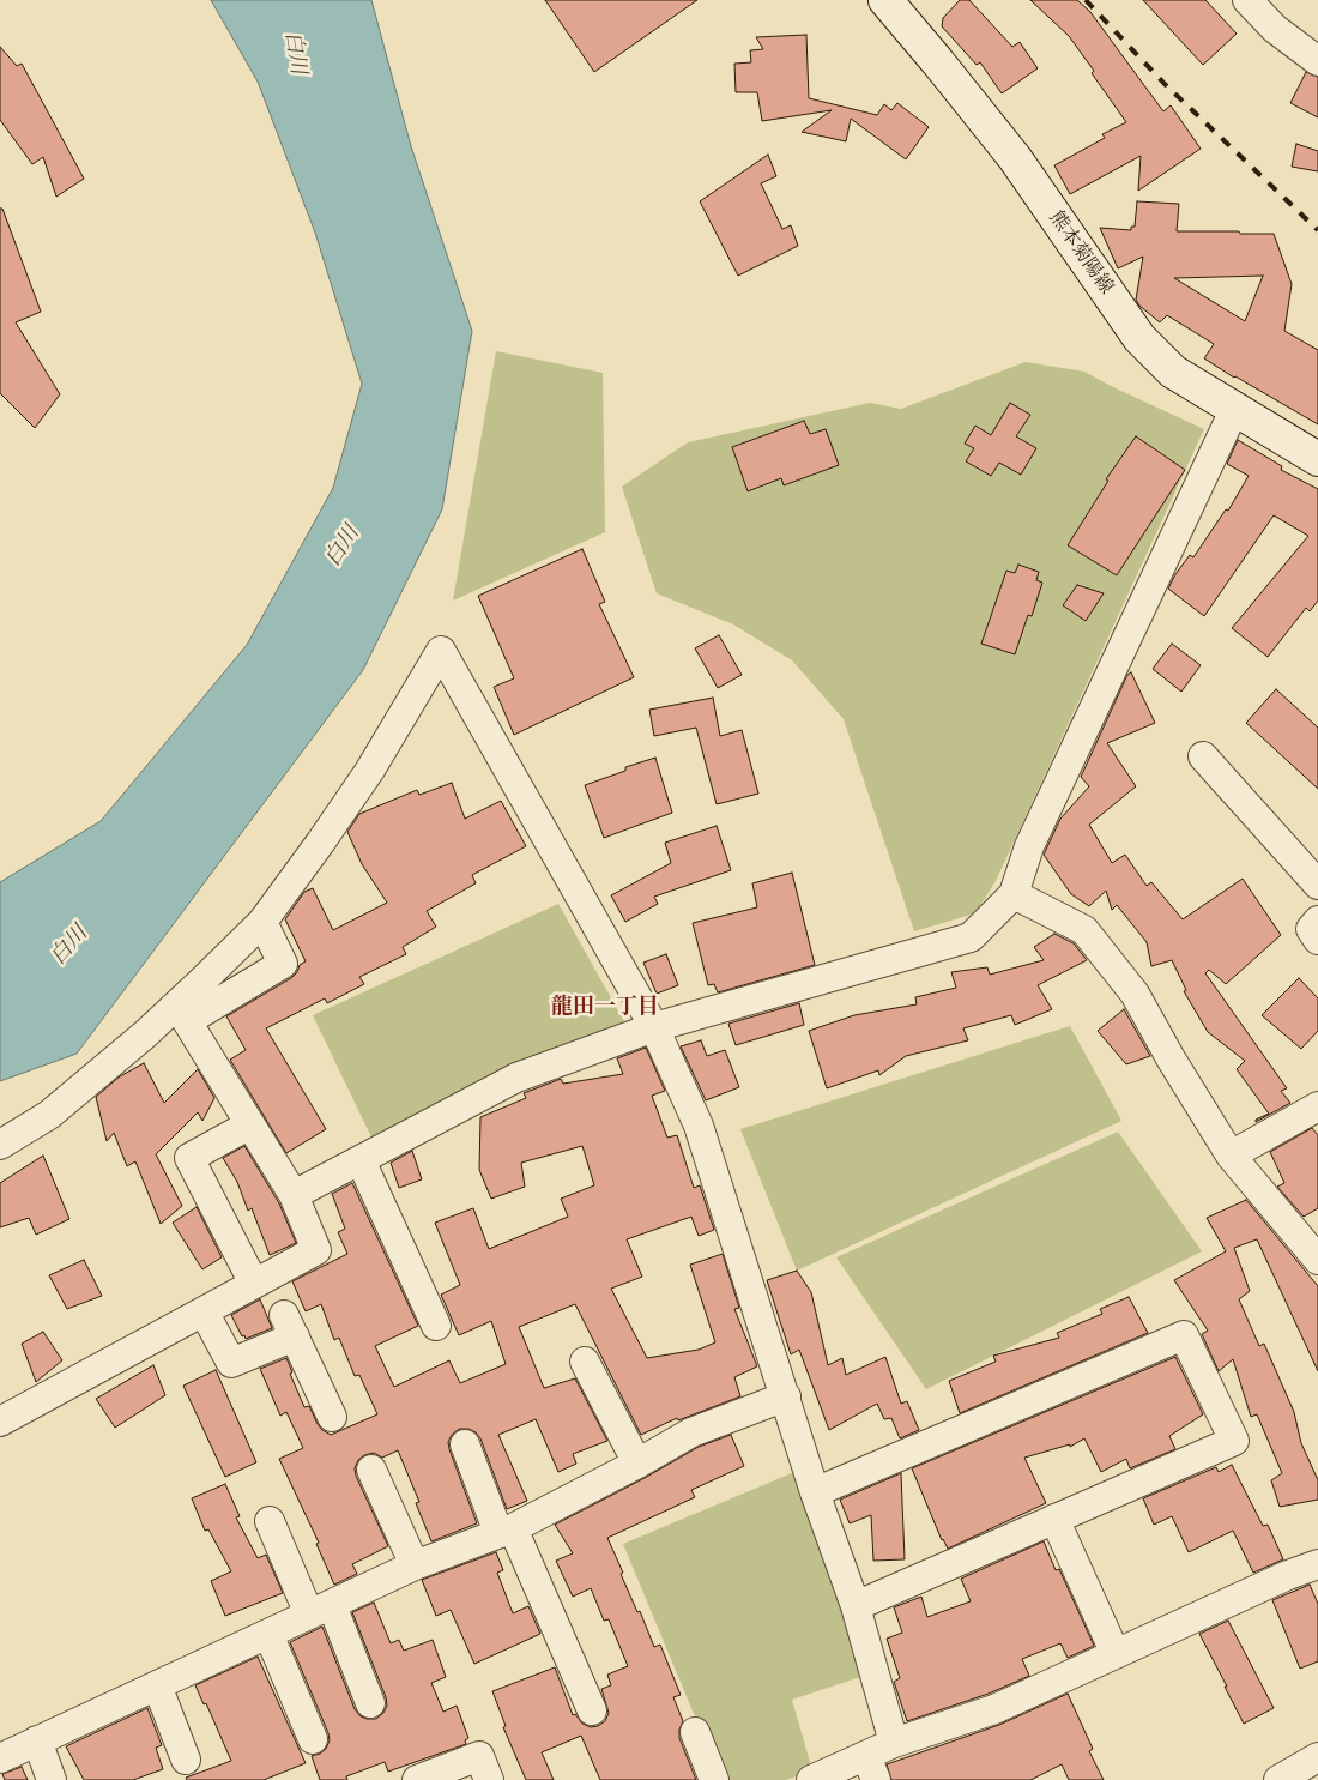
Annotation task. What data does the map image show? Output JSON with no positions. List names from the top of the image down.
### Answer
{
  "streets": {
    "main road": ["熊本菊陽線"]
  },
  "districts": ["龍田一丁目"],
  "water": ["白川"]
}
